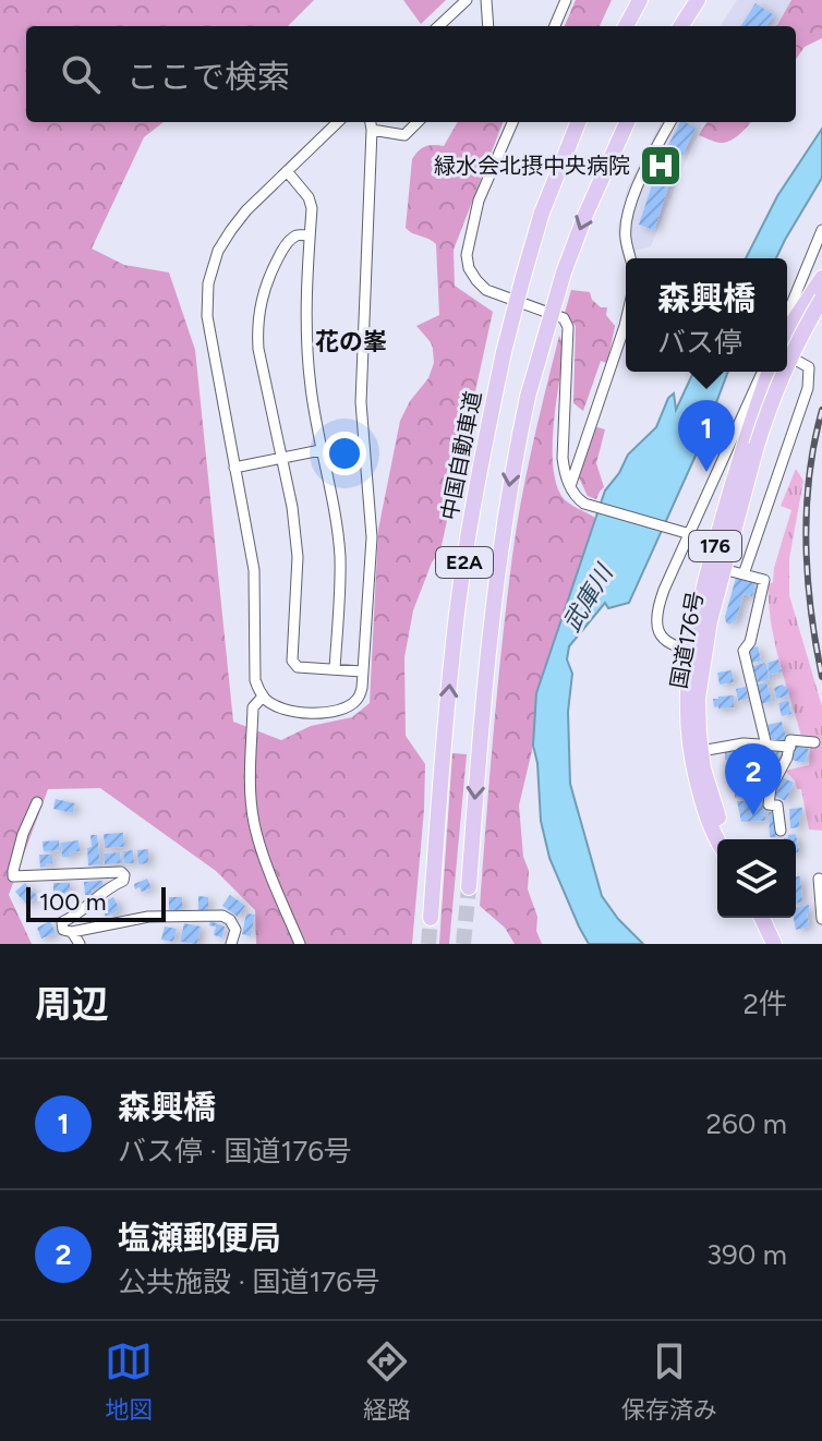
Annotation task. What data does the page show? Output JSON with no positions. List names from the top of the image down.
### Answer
{
  "streets": {
    "highway": [
      "中国自動車道",
      "176",
      "E2A",
      "国道176号"
    ]
  },
  "districts": ["花の峯"],
  "water": ["武庫川"],
  "places": {
    "hospital": ["緑水会北摂中央病院"]
  },
  "scale_bar": "100 m",
  "page": {
    "search": "ここで検索",
    "popup": ["森興橋", "バス停"],
    "pins": ["1", "2"],
    "scale": "100 m",
    "heading": ["周辺", "2件"],
    "list": [
      {
        "mark": "1",
        "name": "森興橋",
        "note": "バス停 · 国道176号",
        "value": "260 m"
      },
      {
        "mark": "2",
        "name": "塩瀬郵便局",
        "note": "公共施設 · 国道176号",
        "value": "390 m"
      }
    ],
    "nav": ["地図", "経路", "保存済み"]
  }
}
